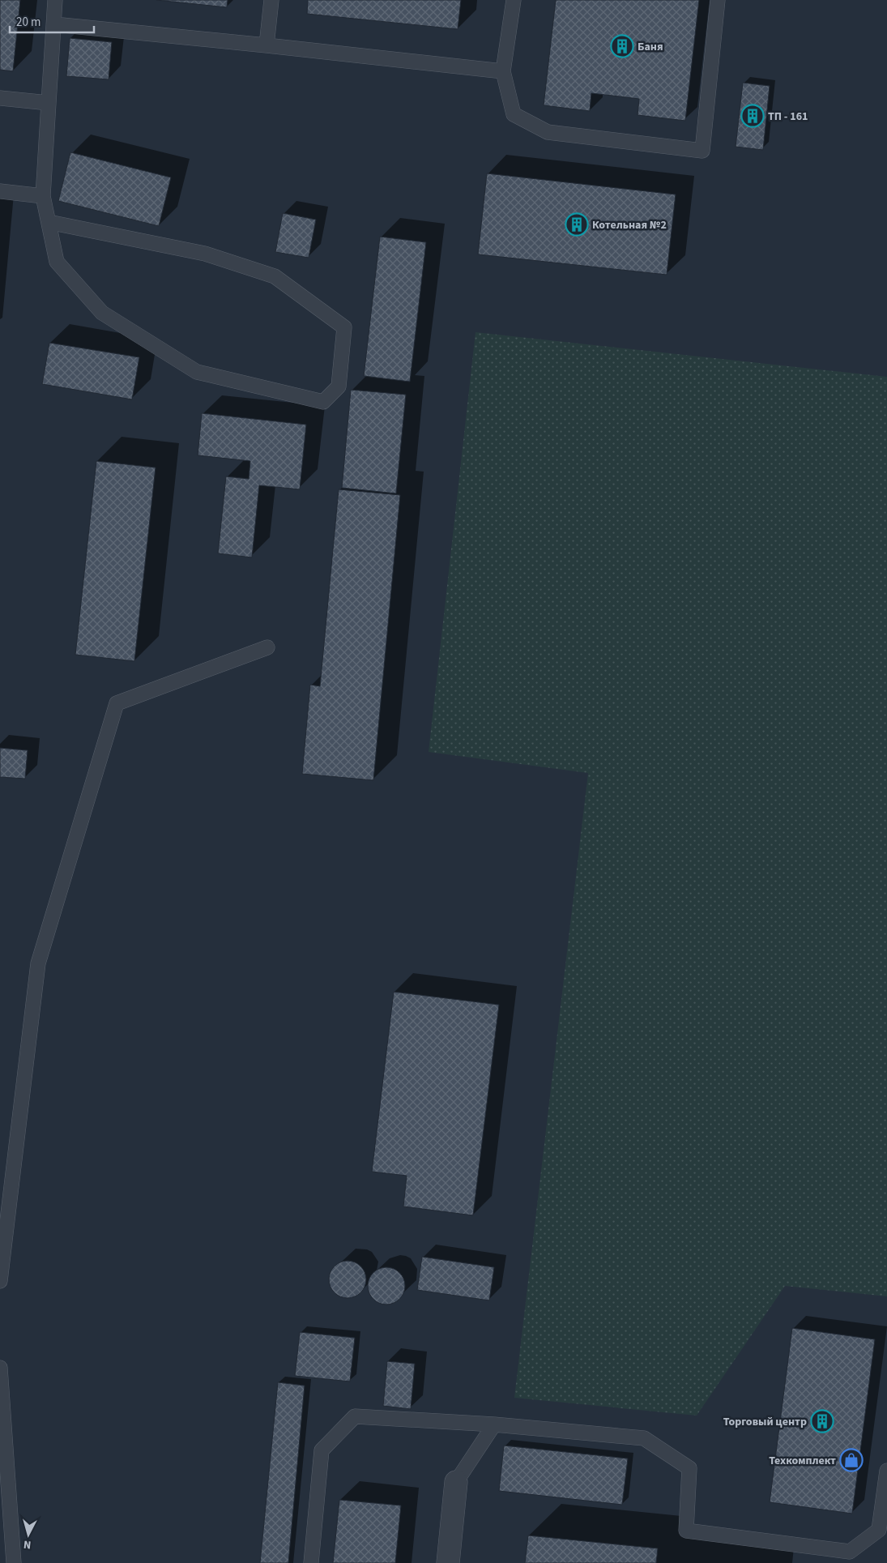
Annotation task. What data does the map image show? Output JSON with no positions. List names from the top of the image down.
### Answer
{
  "places": {
    "building": [
      "Баня",
      "ТП - 161",
      "Котельная №2",
      "Торговый центр"
    ],
    "shop": ["Техкомплект"]
  },
  "scale_bar": "20 m",
  "north": "bottom"
}
